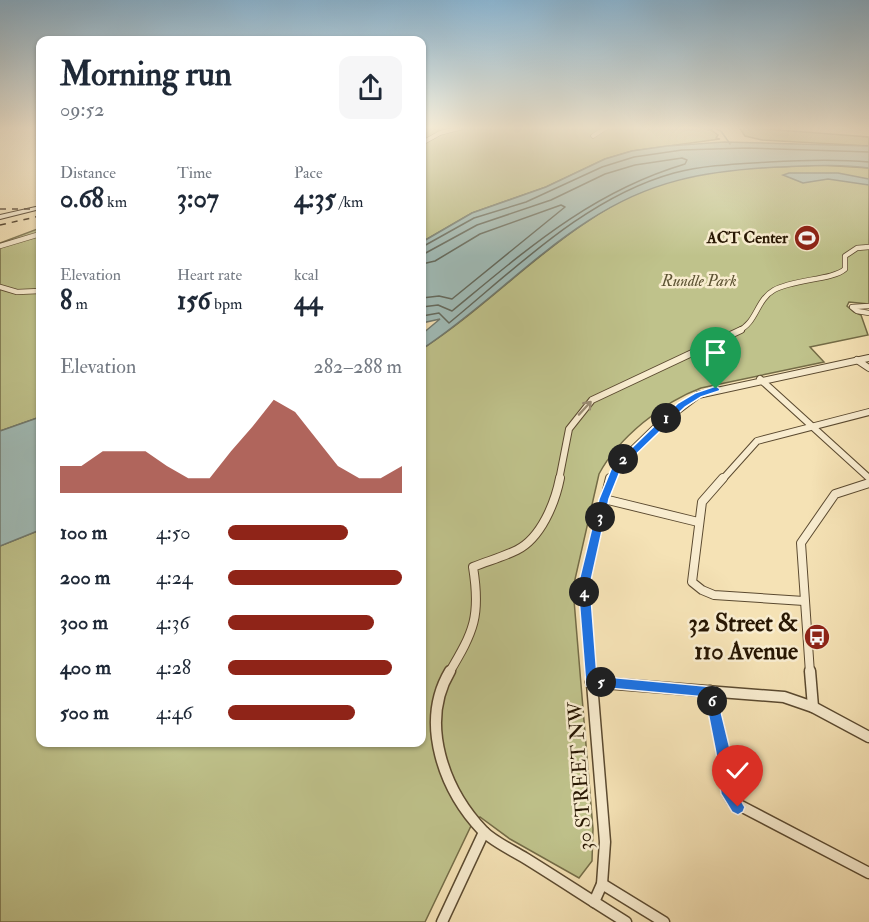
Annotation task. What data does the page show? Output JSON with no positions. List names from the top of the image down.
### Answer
{
  "streets": {
    "street": ["30 STREET NW"]
  },
  "parks": ["Rundle Park"],
  "places": {
    "sports": ["ACT Center"],
    "bus stop": ["32 Street & 110 Avenue"]
  },
  "page": {
    "heading": ["Morning run", "09:52"],
    "stats": [
      ["Distance", "0.68 km"],
      ["Time", "3:07"],
      ["Pace", "4:35 /km"],
      ["Elevation", "8 m"],
      ["Heart rate", "156 bpm"],
      ["kcal", "44"]
    ],
    "chart": ["Elevation", "282–288 m"],
    "pins": [
      "1",
      "2",
      "3",
      "4",
      "5",
      "6"
    ],
    "list": [
      {
        "name": "100 m",
        "note": "4:50"
      },
      {
        "name": "200 m",
        "note": "4:24"
      },
      {
        "name": "300 m",
        "note": "4:36"
      },
      {
        "name": "400 m",
        "note": "4:28"
      },
      {
        "name": "500 m",
        "note": "4:46"
      }
    ]
  }
}
